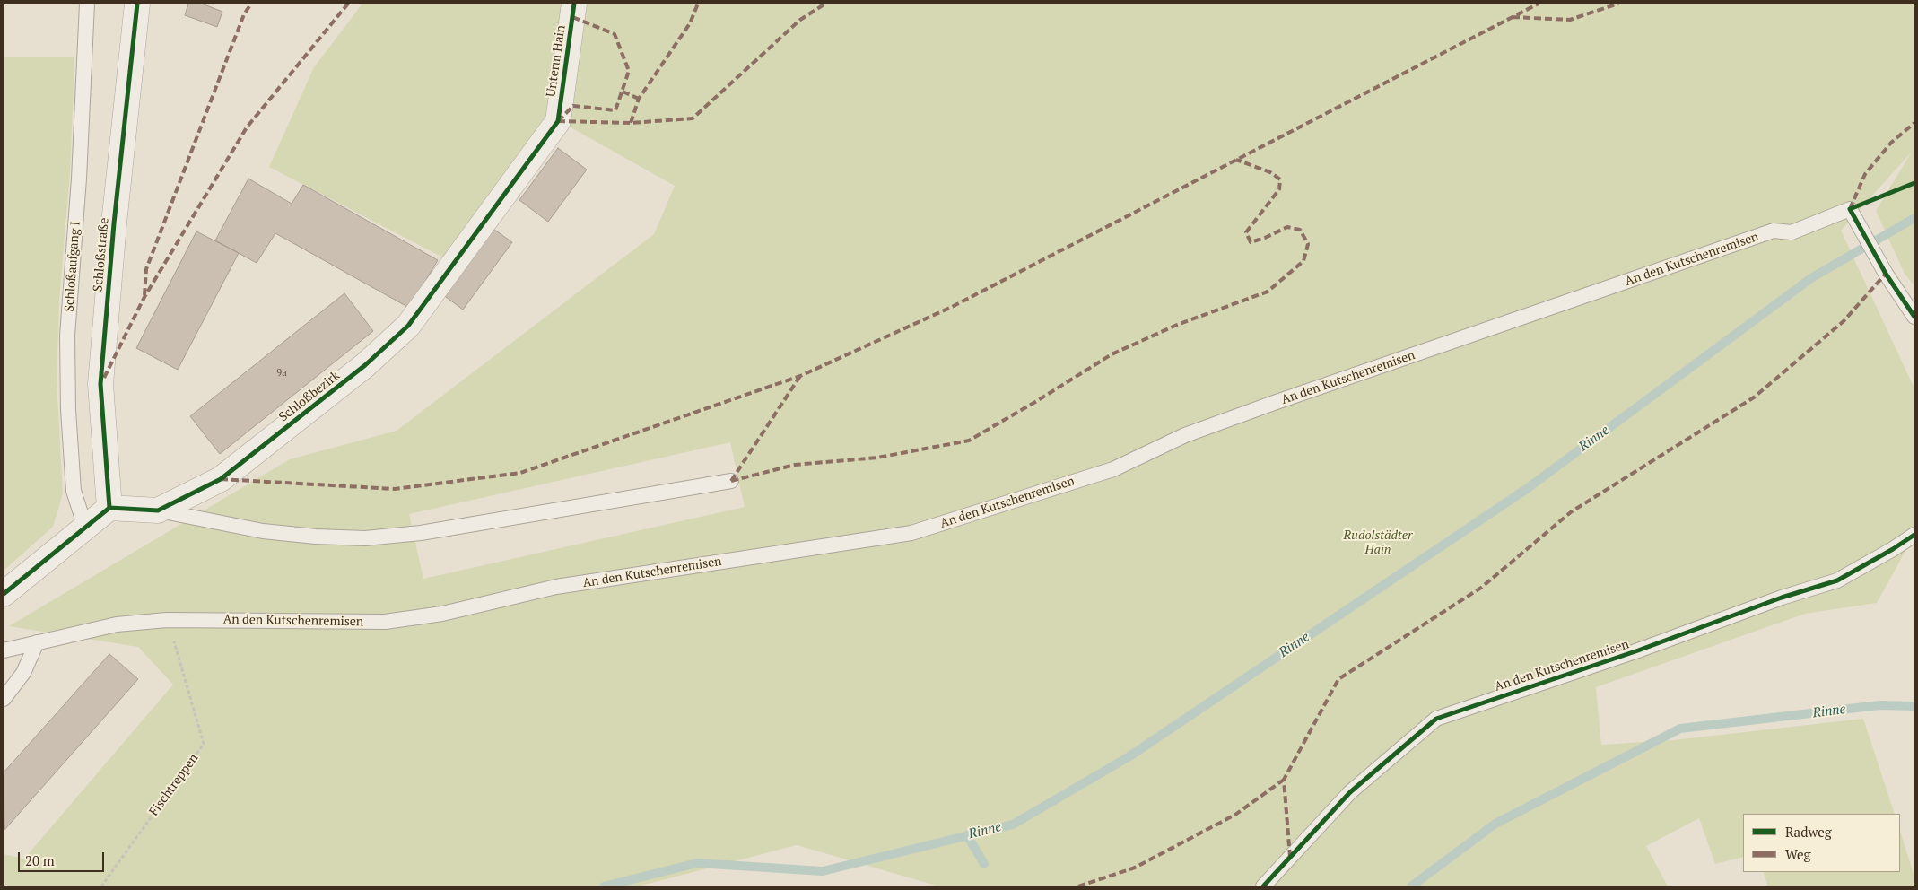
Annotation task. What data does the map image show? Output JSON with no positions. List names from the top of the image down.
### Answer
{
  "streets": {
    "street": ["Unterm Hain", "Schloßstraße", "Schloßbezirk"],
    "lane": ["An den Kutschenremisen", "Schloßaufgang I"],
    "path": ["Fischtreppen"]
  },
  "crossings": [
    ["Unterm Hain", "Schloßbezirk"],
    ["Schloßstraße", "Schloßbezirk"],
    ["An den Kutschenremisen", "Fischtreppen"]
  ],
  "water": ["Rinne"],
  "parks": ["Rudolstädter Hain"],
  "house_numbers": ["9a"],
  "legend": ["Radweg", "Weg"],
  "scale_bar": "20 m"
}
